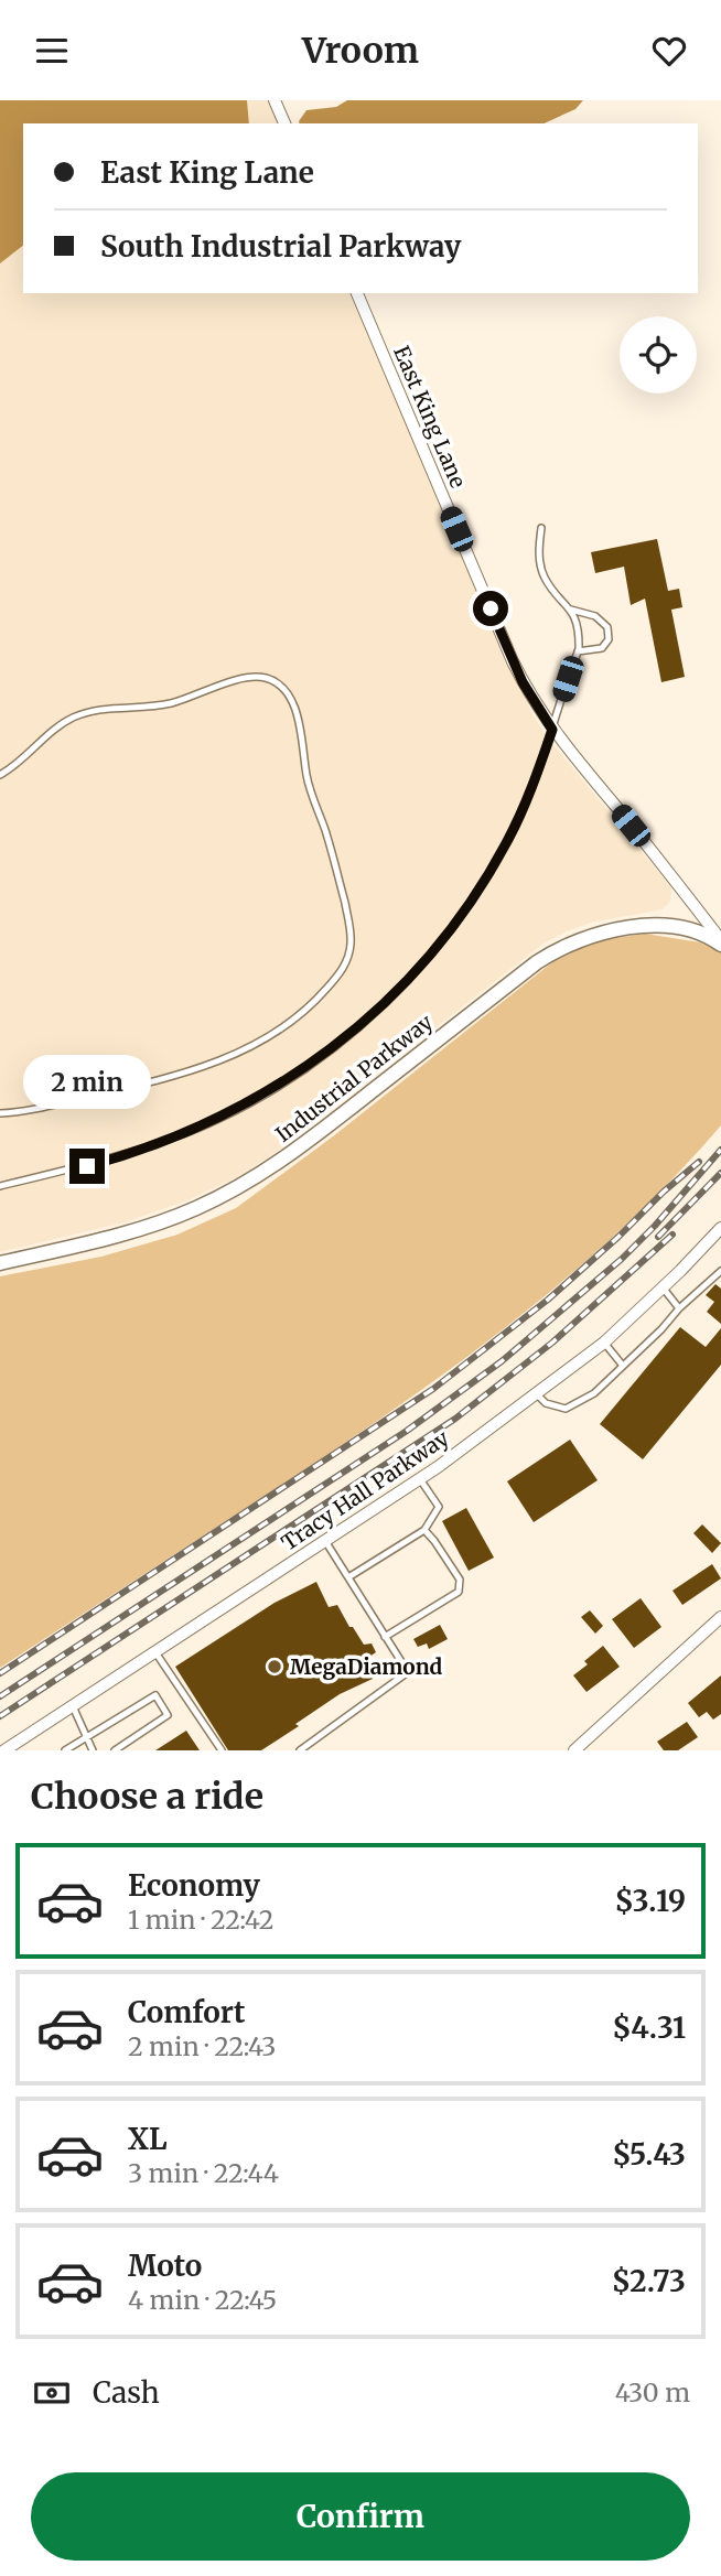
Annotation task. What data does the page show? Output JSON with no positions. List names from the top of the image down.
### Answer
{
  "streets": {
    "street": ["East King Lane", "Industrial Parkway", "Tracy Hall Parkway"]
  },
  "crossings": [
    ["East King Lane", "Industrial Parkway"]
  ],
  "places": ["MegaDiamond"],
  "page": {
    "header": "Vroom",
    "banner": ["East King Lane", "South Industrial Parkway"],
    "bubble": "2 min",
    "heading": "Choose a ride",
    "list": [
      {
        "name": "Economy",
        "note": "1 min · 22:42",
        "value": "$3.19"
      },
      {
        "name": "Comfort",
        "note": "2 min · 22:43",
        "value": "$4.31"
      },
      {
        "name": "XL",
        "note": "3 min · 22:44",
        "value": "$5.43"
      },
      {
        "name": "Moto",
        "note": "4 min · 22:45",
        "value": "$2.73"
      }
    ],
    "pay": ["Cash", "430 m"],
    "buttons": "Confirm"
  }
}
